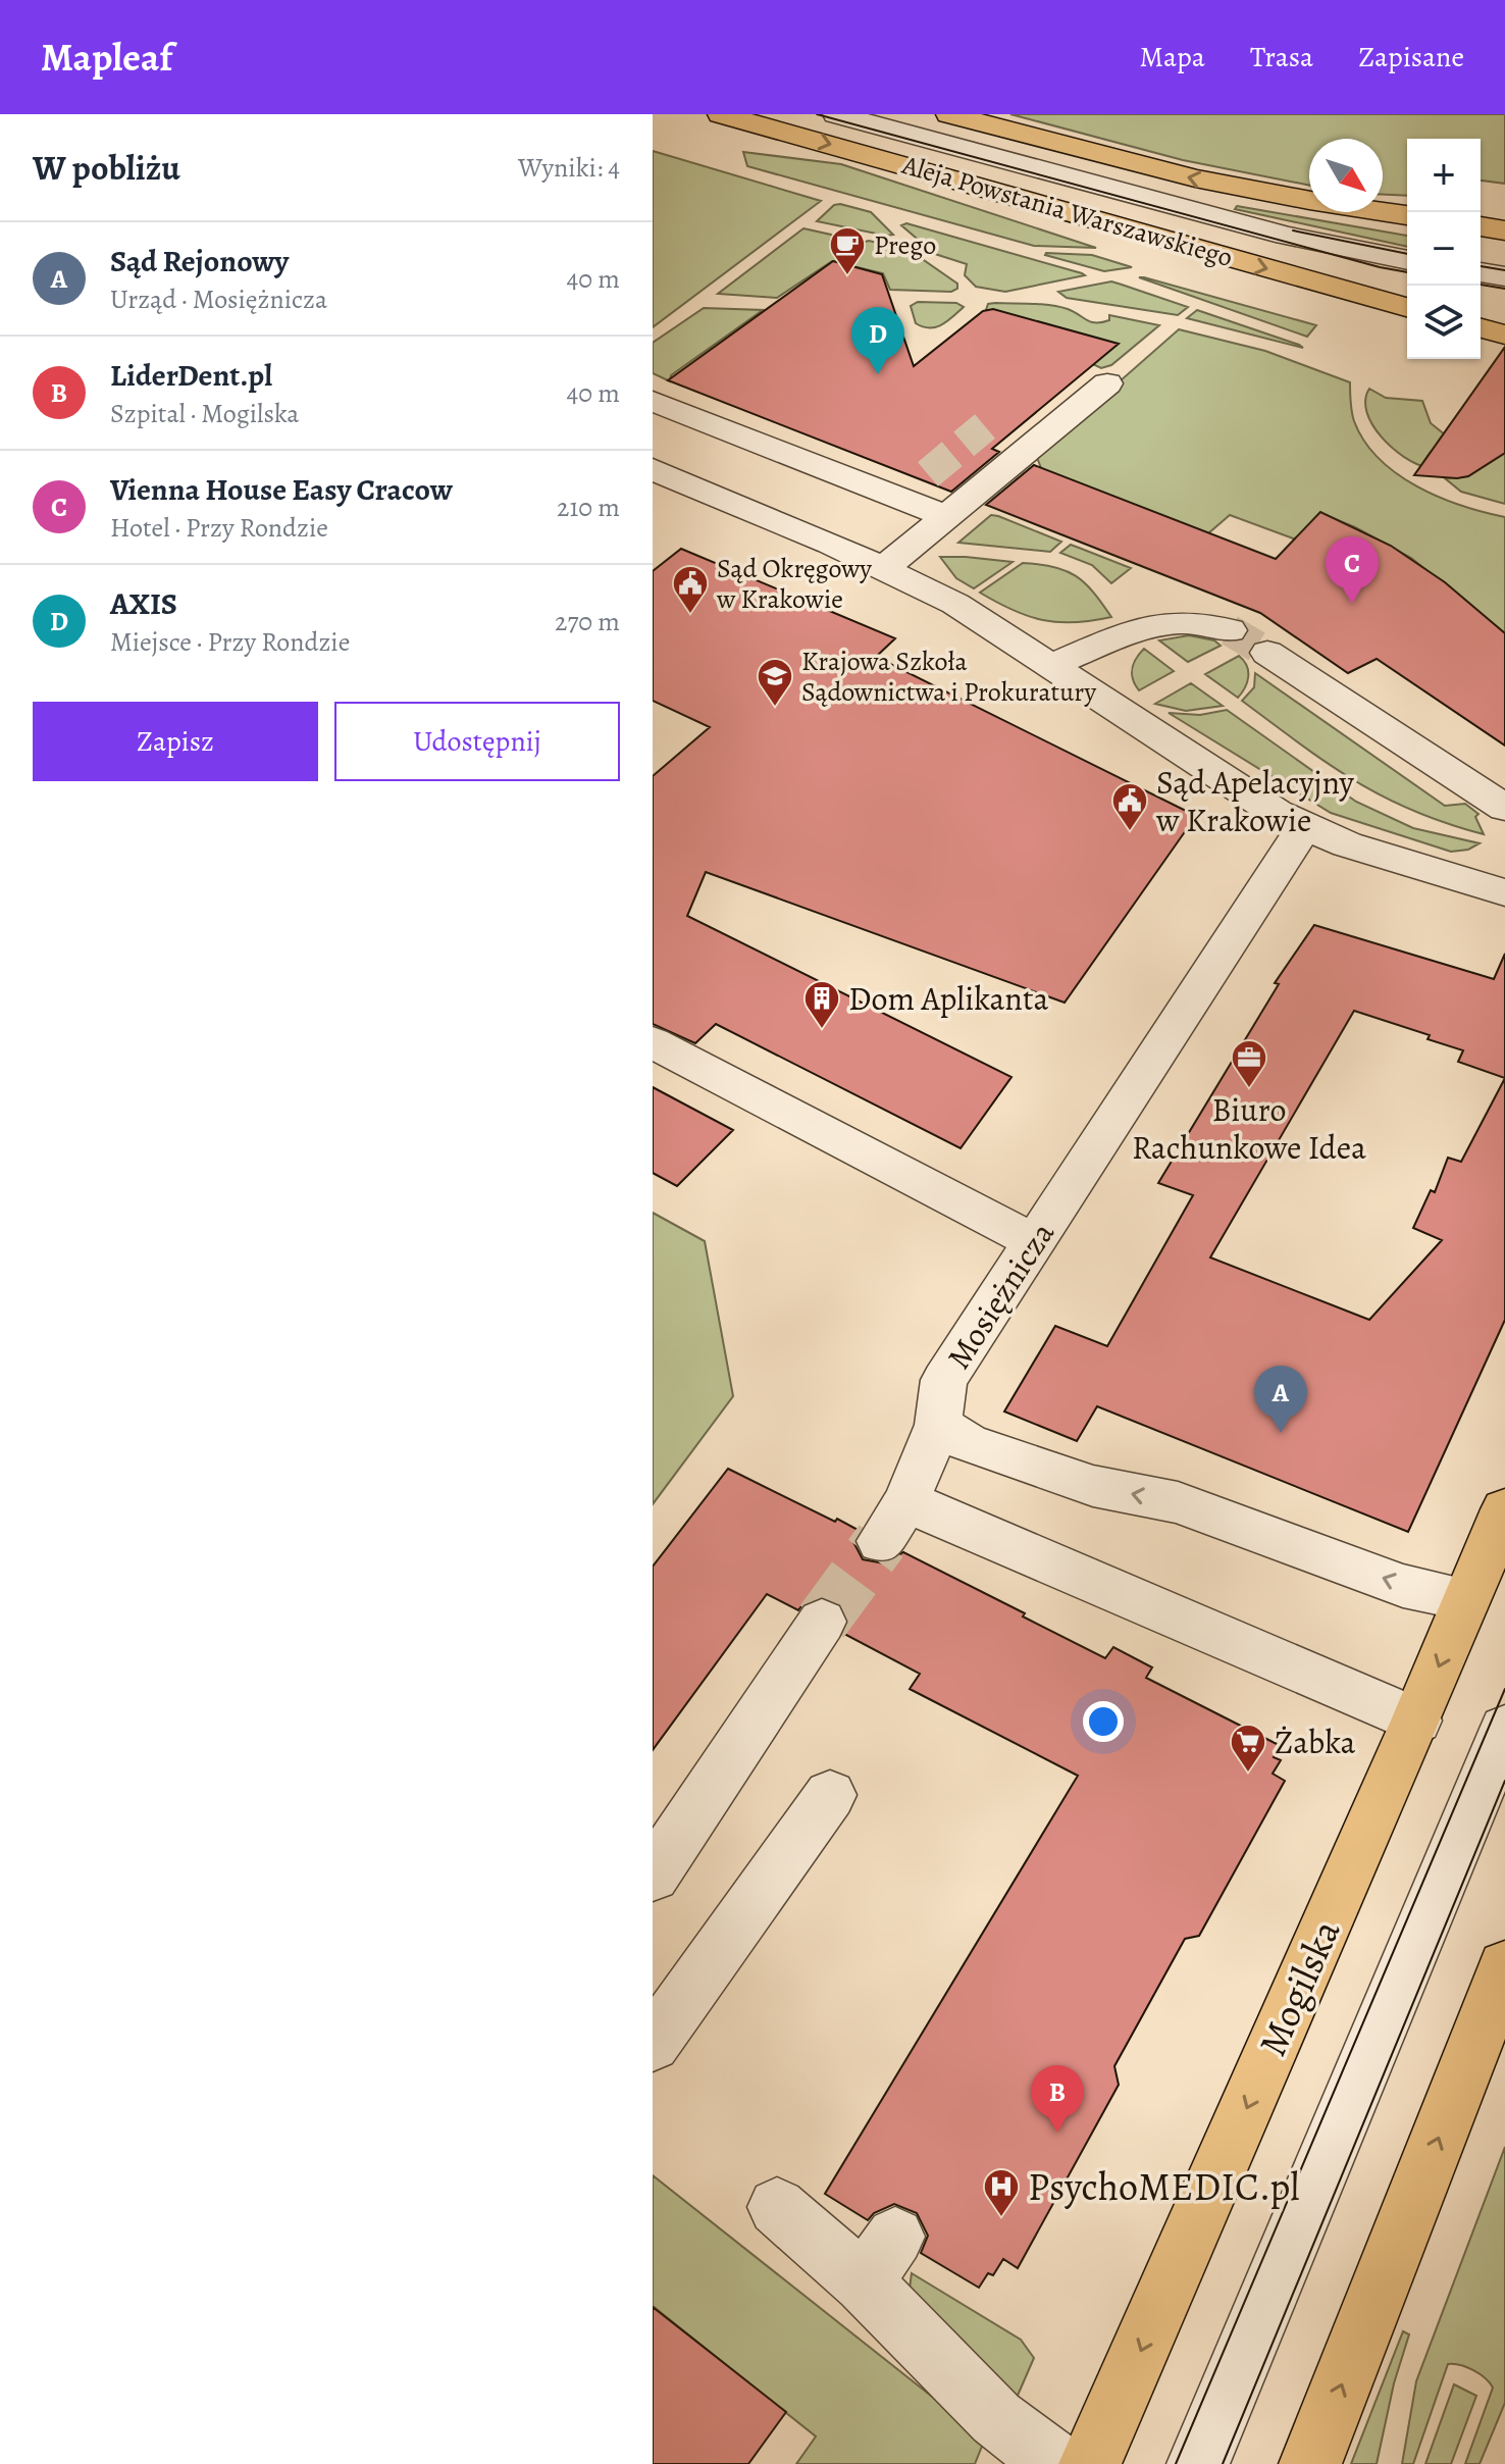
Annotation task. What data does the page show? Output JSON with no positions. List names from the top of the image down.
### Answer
{
  "streets": {
    "main road": ["Aleja Powstania Warszawskiego", "Mogilska"],
    "street": ["Mosiężnicza"]
  },
  "crossings": [
    ["Mosiężnicza", "Mogilska"]
  ],
  "places": {
    "cafe": ["Prego"],
    "public building": ["Sąd Okręgowy w Krakowie", "Sąd Apelacyjny w Krakowie"],
    "school or university": ["Krajowa Szkoła Sądownictwa i Prokuratury"],
    "building": ["Dom Aplikanta"],
    "office": ["Biuro Rachunkowe Idea"],
    "supermarket": ["Żabka"],
    "hospital": ["PsychoMEDIC.pl"]
  },
  "north": "bottom right",
  "page": {
    "header": "Mapleaf",
    "nav": ["Mapa", "Trasa", "Zapisane"],
    "heading": ["W pobliżu", "Wyniki: 4"],
    "map_buttons": ["+", "−"],
    "list": [
      {
        "mark": "A",
        "name": "Sąd Rejonowy",
        "note": "Urząd · Mosiężnicza",
        "value": "40 m"
      },
      {
        "mark": "B",
        "name": "LiderDent.pl",
        "note": "Szpital · Mogilska",
        "value": "40 m"
      },
      {
        "mark": "C",
        "name": "Vienna House Easy Cracow",
        "note": "Hotel · Przy Rondzie",
        "value": "210 m"
      },
      {
        "mark": "D",
        "name": "AXIS",
        "note": "Miejsce · Przy Rondzie",
        "value": "270 m"
      }
    ],
    "pins": [
      "D",
      "C",
      "A",
      "B"
    ],
    "buttons": ["Zapisz", "Udostępnij"]
  }
}
